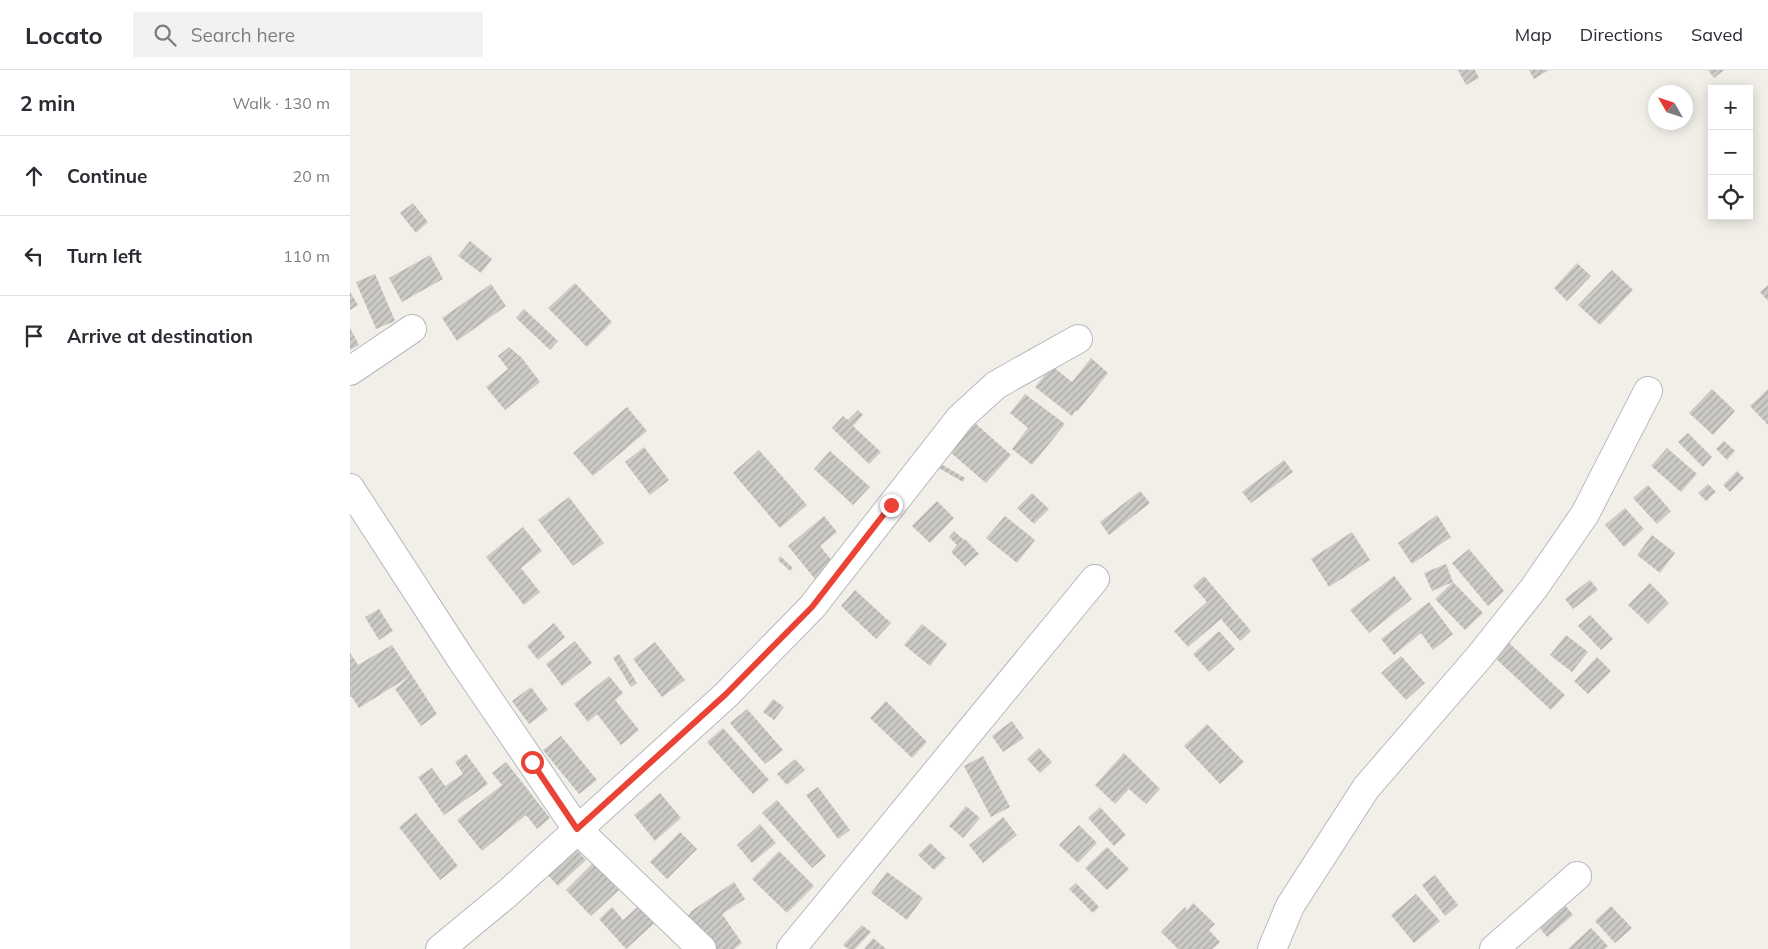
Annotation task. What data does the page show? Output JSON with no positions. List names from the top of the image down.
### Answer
{
  "north": "top left",
  "page": {
    "header": "Locato",
    "search": "Search here",
    "nav": ["Map", "Directions", "Saved"],
    "heading": ["2 min", "Walk · 130 m"],
    "map_buttons": ["+", "−"],
    "list": [
      ["Continue", "20 m"],
      ["Turn left", "110 m"],
      "Arrive at destination"
    ]
  }
}
